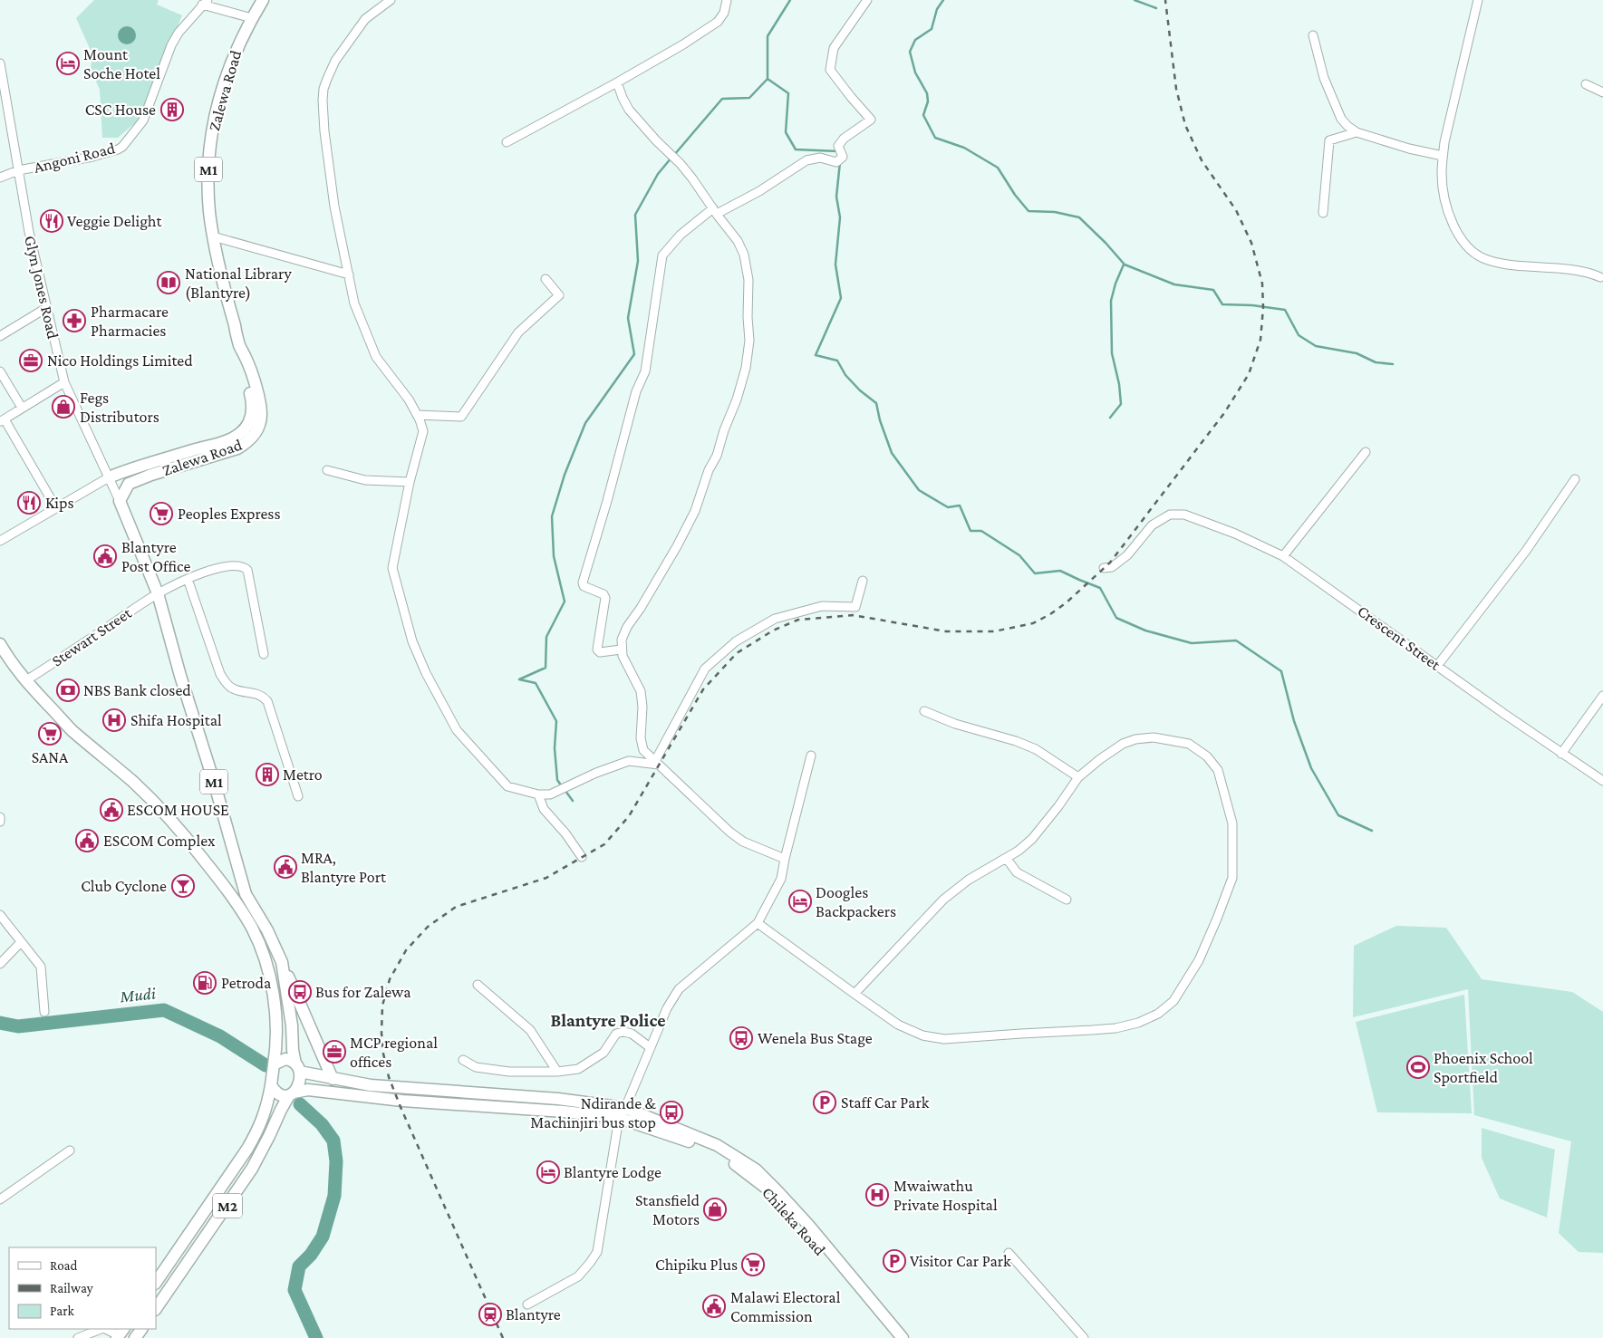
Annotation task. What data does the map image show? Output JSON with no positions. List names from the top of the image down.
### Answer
{
  "streets": {
    "highway": [
      "Zalewa Road",
      "M1",
      "M2",
      "Chileka Road"
    ],
    "street": [
      "Angoni Road",
      "Glyn Jones Road",
      "Stewart Street",
      "Crescent Street"
    ]
  },
  "crossings": [
    ["Zalewa Road", "M1"],
    ["Zalewa Road", "Glyn Jones Road"],
    ["Angoni Road", "Glyn Jones Road"],
    ["M1", "Glyn Jones Road"],
    ["M1", "Stewart Street"],
    ["M1", "M2"]
  ],
  "districts": ["Blantyre Police"],
  "water": ["Mudi"],
  "places": {
    "hotel": ["Mount Soche Hotel", "Doogles Backpackers", "Blantyre Lodge"],
    "building": ["CSC House", "Metro"],
    "restaurant": ["Veggie Delight", "Kips"],
    "library": ["National Library (Blantyre)"],
    "pharmacy": ["Pharmacare Pharmacies"],
    "office": ["Nico Holdings Limited", "MCP regional offices"],
    "shop": ["Fegs Distributors", "Stansfield Motors"],
    "supermarket": ["Peoples Express", "SANA", "Chipiku Plus"],
    "public building": [
      "Blantyre Post Office",
      "ESCOM HOUSE",
      "ESCOM Complex",
      "MRA, Blantyre Port",
      "Malawi Electoral Commission"
    ],
    "bank": ["NBS Bank closed"],
    "hospital": ["Shifa Hospital", "Mwaiwathu Private Hospital"],
    "bar": ["Club Cyclone"],
    "fuel station": ["Petroda"],
    "bus stop": ["Bus for Zalewa", "Wenela Bus Stage", "Ndirande & Machinjiri bus stop"],
    "sports": ["Phoenix School Sportfield"],
    "parking": ["Staff Car Park", "Visitor Car Park"],
    "station": ["Blantyre"]
  },
  "legend": ["Road", "Railway", "Park"]
}
